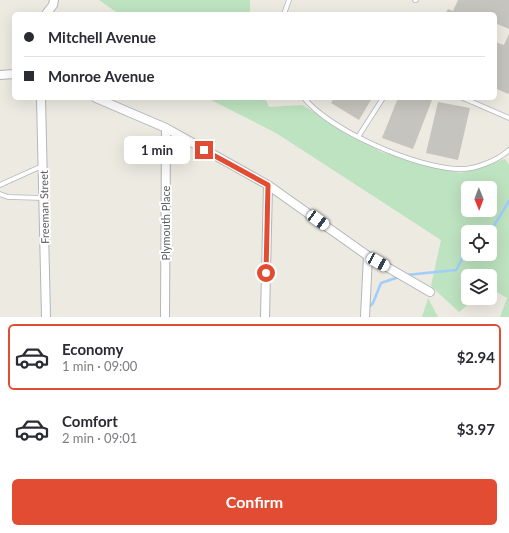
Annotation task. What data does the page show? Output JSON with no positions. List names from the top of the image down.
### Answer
{
  "streets": {
    "street": ["Freeman Street", "Plymouth Place"]
  },
  "north": "bottom",
  "page": {
    "banner": ["Mitchell Avenue", "Monroe Avenue"],
    "bubble": "1 min",
    "list": [
      {
        "name": "Economy",
        "note": "1 min · 09:00",
        "value": "$2.94"
      },
      {
        "name": "Comfort",
        "note": "2 min · 09:01",
        "value": "$3.97"
      }
    ],
    "buttons": "Confirm"
  }
}
